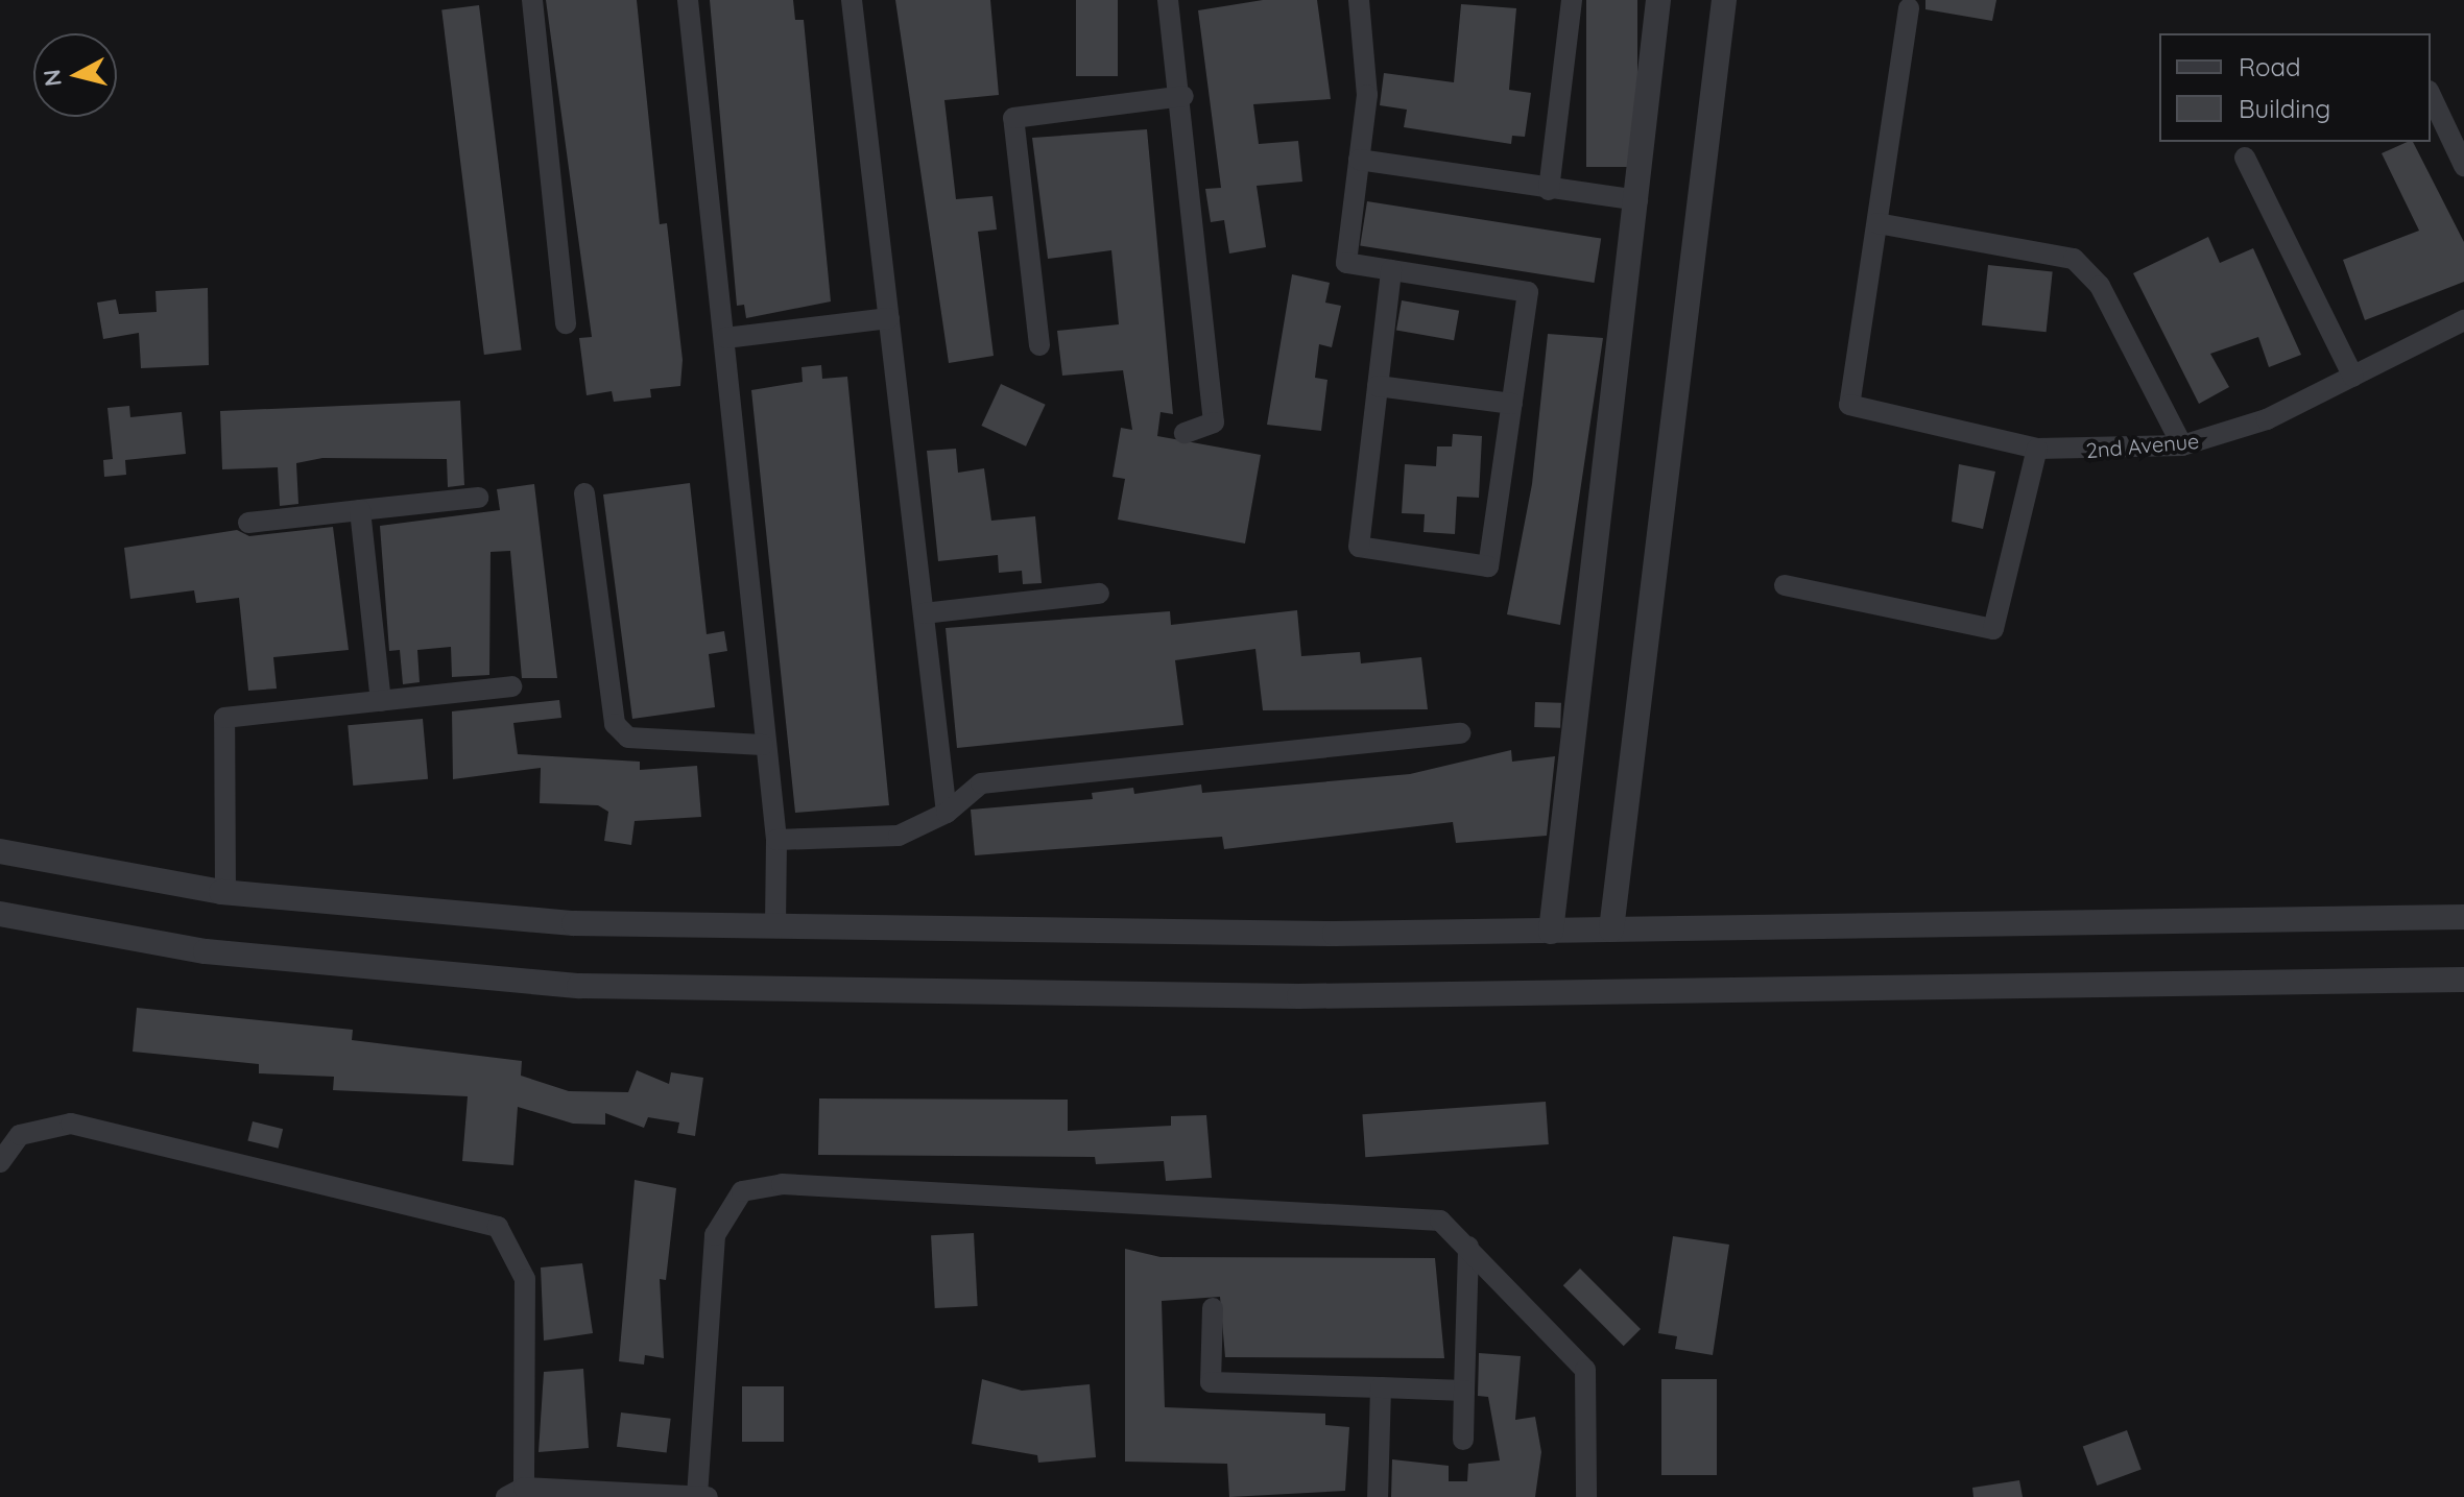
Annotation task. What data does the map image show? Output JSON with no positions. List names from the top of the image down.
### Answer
{
  "streets": {
    "street": ["2nd Avenue"]
  },
  "legend": ["Road", "Building"],
  "north": "left"
}
